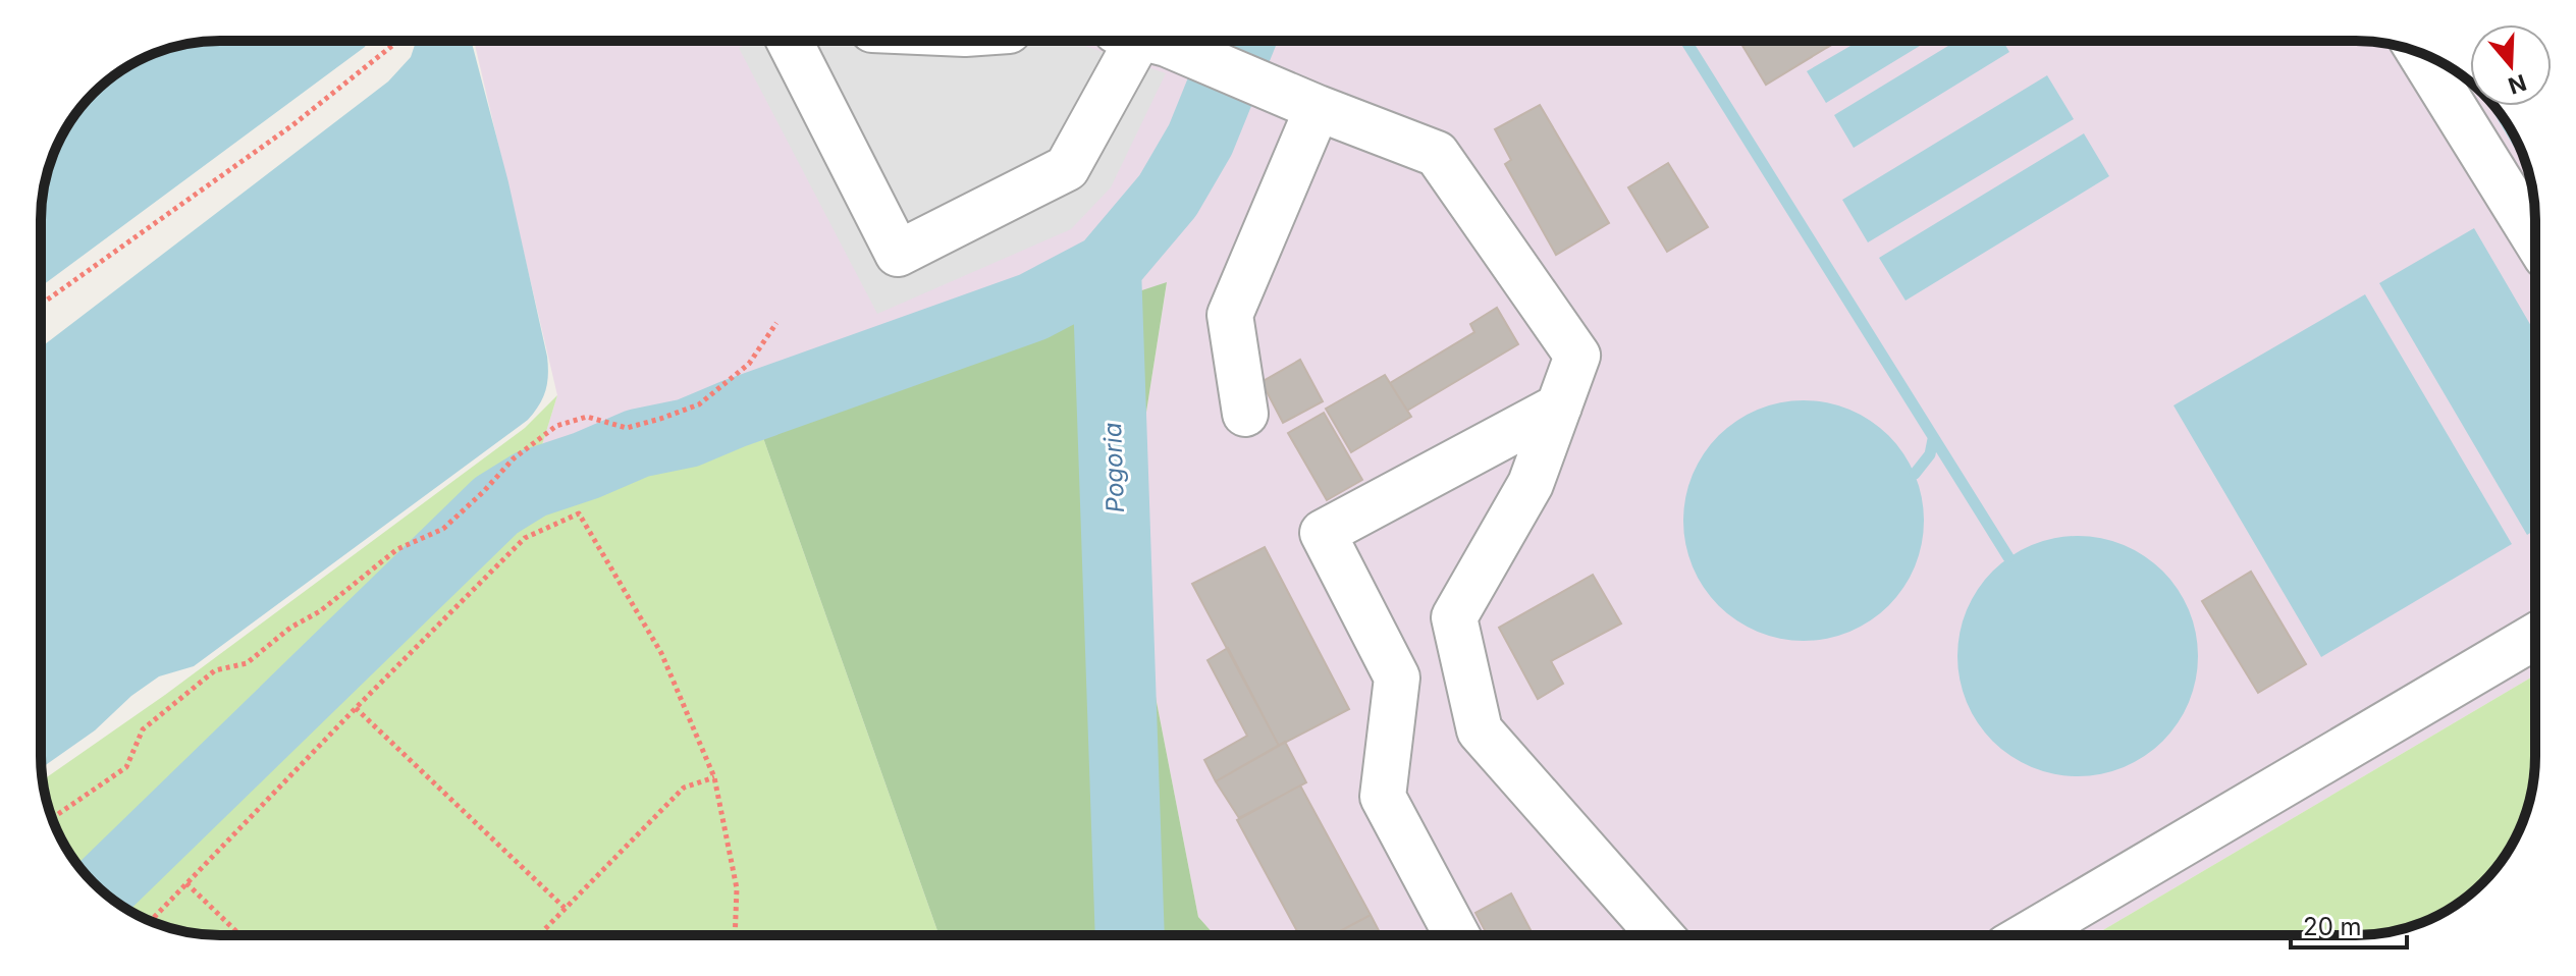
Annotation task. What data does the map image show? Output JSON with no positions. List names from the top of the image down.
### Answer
{
  "water": ["Pogoria"],
  "scale_bar": "20 m",
  "north": "bottom"
}
